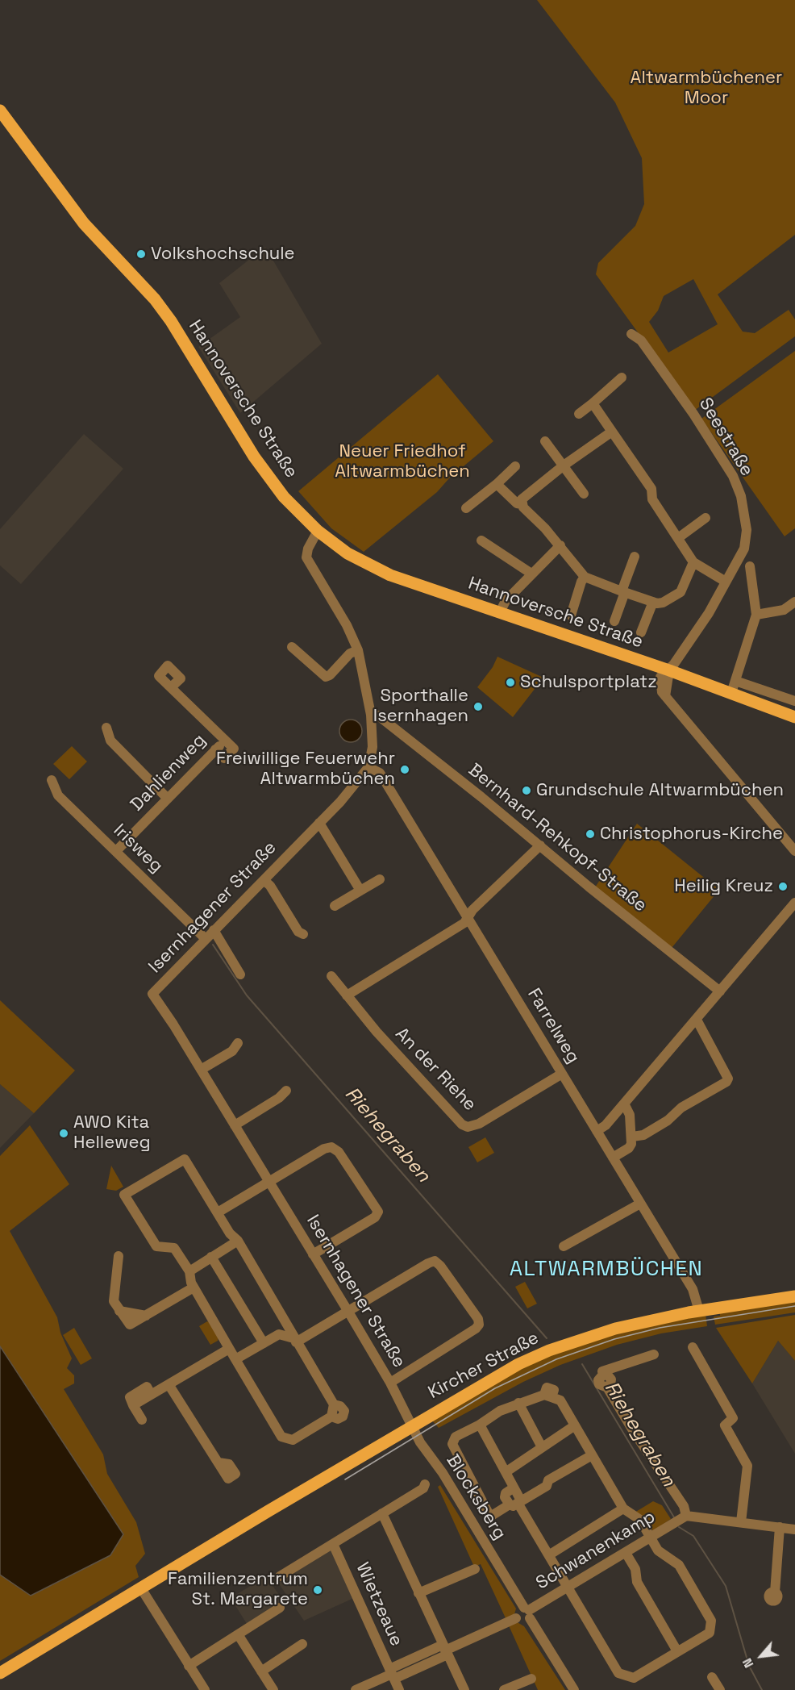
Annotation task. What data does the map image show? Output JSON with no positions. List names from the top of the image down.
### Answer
{
  "streets": {
    "main road": ["Hannoversche Straße", "Kircher Straße"],
    "street": [
      "Seestraße",
      "Dahlienweg",
      "Bernhard-Rehkopf-Straße",
      "Irisweg",
      "Isernhagener Straße",
      "Farrelweg",
      "An der Riehe",
      "Blocksberg",
      "Schwanenkamp",
      "Wietzeaue"
    ]
  },
  "crossings": [
    ["Hannoversche Straße", "Seestraße"],
    ["Hannoversche Straße", "Isernhagener Straße"],
    ["Dahlienweg", "Irisweg"],
    ["Bernhard-Rehkopf-Straße", "Isernhagener Straße"],
    ["Irisweg", "Isernhagener Straße"],
    ["Isernhagener Straße", "Farrelweg"],
    ["Isernhagener Straße", "Kircher Straße"],
    ["Isernhagener Straße", "Blocksberg"],
    ["Farrelweg", "An der Riehe"],
    ["Farrelweg", "Kircher Straße"],
    ["Kircher Straße", "Blocksberg"],
    ["Blocksberg", "Schwanenkamp"],
    ["Schwanenkamp", "Wietzeaue"]
  ],
  "districts": ["ALTWARMBÜCHEN"],
  "water": ["Riehegraben"],
  "parks": ["Altwarmbüchener Moor", "Neuer Friedhof Altwarmbüchen"],
  "places": [
    "Volkshochschule",
    "Schulsportplatz",
    "Sporthalle Isernhagen",
    "Freiwillige Feuerwehr Altwarmbüchen",
    "Grundschule Altwarmbüchen",
    "Christophorus-Kirche",
    "Heilig Kreuz",
    "AWO Kita Helleweg",
    "Familienzentrum St. Margarete"
  ],
  "north": "bottom left"
}
